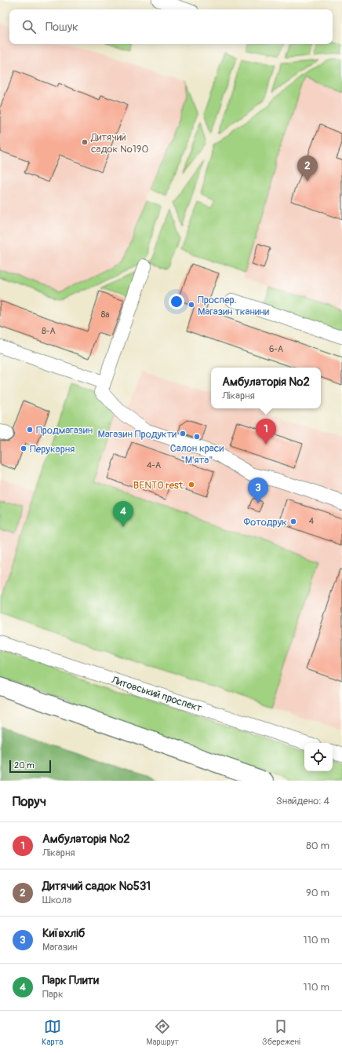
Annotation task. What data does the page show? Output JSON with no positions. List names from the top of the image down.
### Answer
{
  "streets": {
    "street": ["Литовський проспект"]
  },
  "places": [
    "Дитячий садок №190",
    "Проспер. Магазин тканини",
    "Продмагазин",
    "Магазин Продукти",
    "Салон краси \"М'ята\"",
    "Перукарня",
    "BENTO rest.",
    "Фотодрук"
  ],
  "house_numbers": [
    "8а",
    "8-А",
    "6-А",
    "4-А",
    "4"
  ],
  "scale_bar": "20 m",
  "page": {
    "search": "Пошук",
    "pins": [
      "2",
      "1",
      "3",
      "4"
    ],
    "popup": ["Амбулаторія №2", "Лікарня"],
    "scale": "20 m",
    "heading": ["Поруч", "Знайдено: 4"],
    "list": [
      {
        "mark": "1",
        "name": "Амбулаторія №2",
        "note": "Лікарня",
        "value": "80 m"
      },
      {
        "mark": "2",
        "name": "Дитячий садок №531",
        "note": "Школа",
        "value": "90 m"
      },
      {
        "mark": "3",
        "name": "Київхліб",
        "note": "Магазин",
        "value": "110 m"
      },
      {
        "mark": "4",
        "name": "Парк Плити",
        "note": "Парк",
        "value": "110 m"
      }
    ],
    "nav": ["Карта", "Маршрут", "Збережені"]
  }
}
